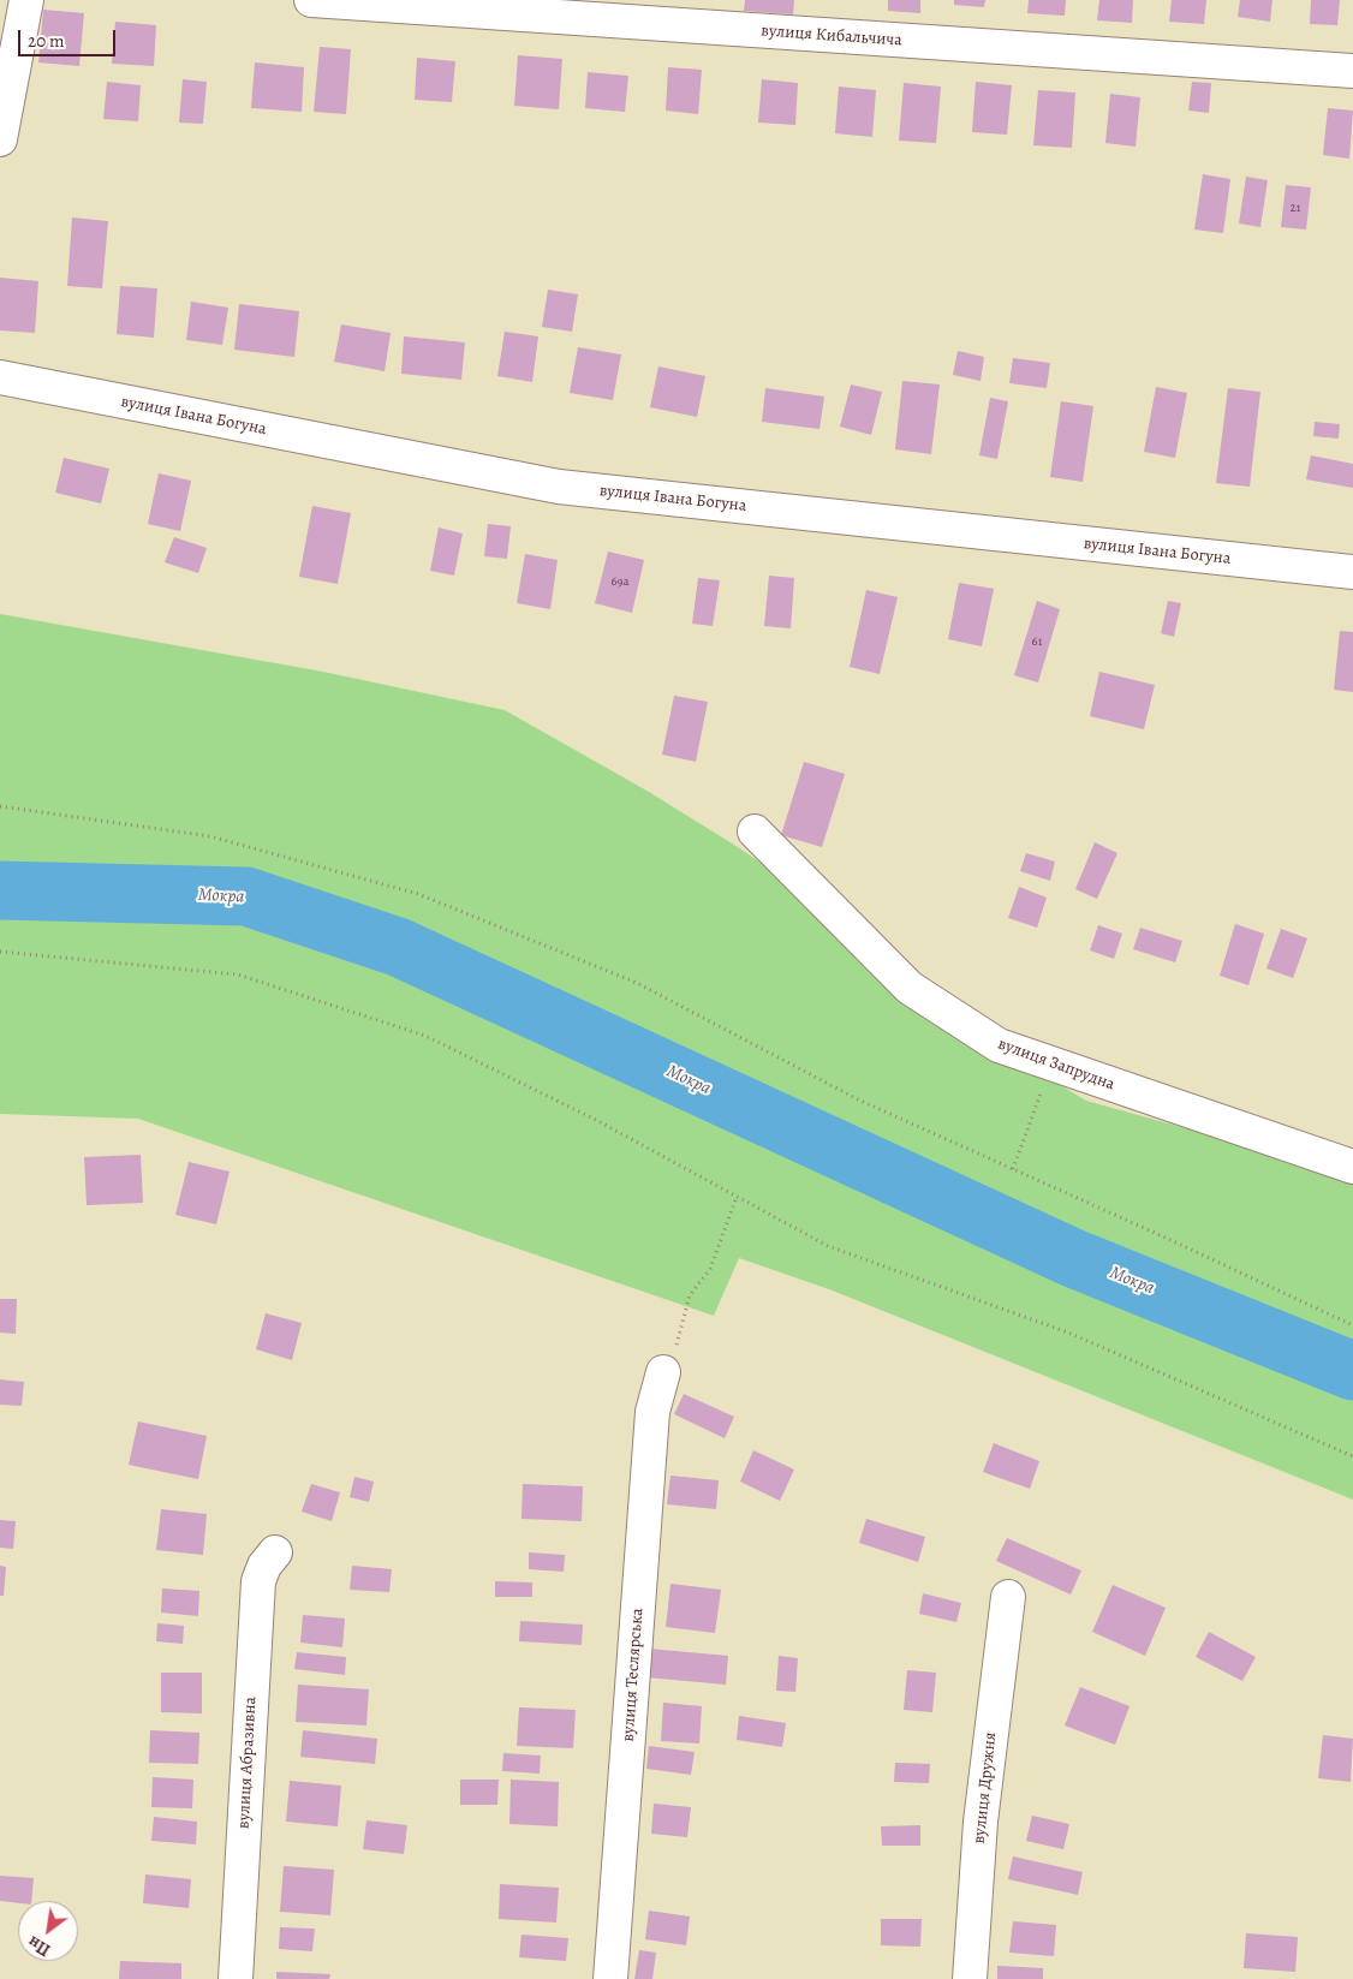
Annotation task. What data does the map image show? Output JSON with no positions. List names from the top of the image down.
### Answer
{
  "streets": {
    "street": [
      "вулиця Кибальчича",
      "вулиця Івана Богуна",
      "вулиця Запрудна",
      "вулиця Теслярська",
      "вулиця Абразивна",
      "вулиця Дружня"
    ]
  },
  "water": ["Мокра"],
  "house_numbers": ["21", "69а", "61"],
  "scale_bar": "20 m",
  "north": "bottom left"
}
